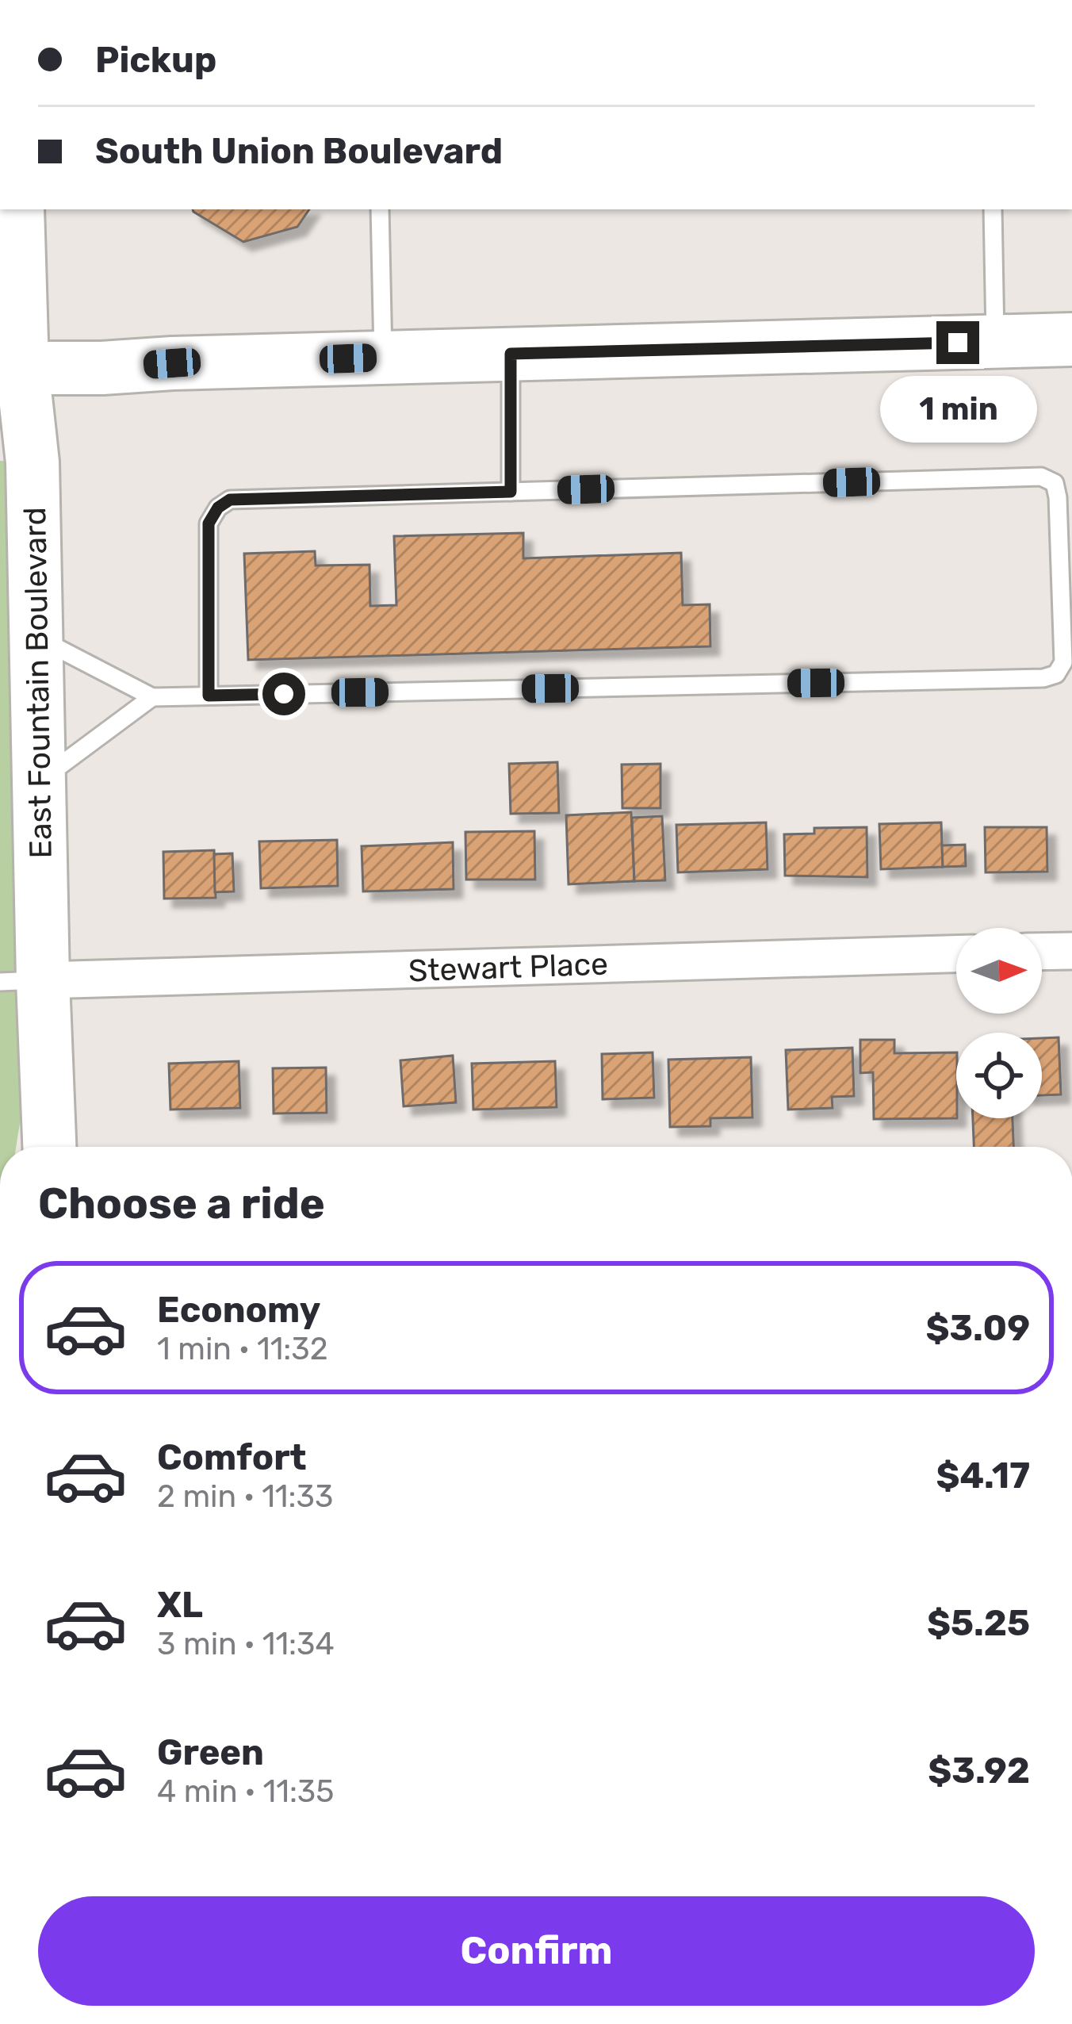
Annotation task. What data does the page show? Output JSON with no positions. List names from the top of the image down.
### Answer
{
  "streets": {
    "main road": ["East Fountain Boulevard"],
    "street": ["Stewart Place"]
  },
  "crossings": [
    ["East Fountain Boulevard", "Stewart Place"]
  ],
  "north": "right",
  "page": {
    "banner": ["Pickup", "South Union Boulevard"],
    "bubble": "1 min",
    "heading": "Choose a ride",
    "list": [
      {
        "name": "Economy",
        "note": "1 min · 11:32",
        "value": "$3.09"
      },
      {
        "name": "Comfort",
        "note": "2 min · 11:33",
        "value": "$4.17"
      },
      {
        "name": "XL",
        "note": "3 min · 11:34",
        "value": "$5.25"
      },
      {
        "name": "Green",
        "note": "4 min · 11:35",
        "value": "$3.92"
      }
    ],
    "buttons": "Confirm"
  }
}
